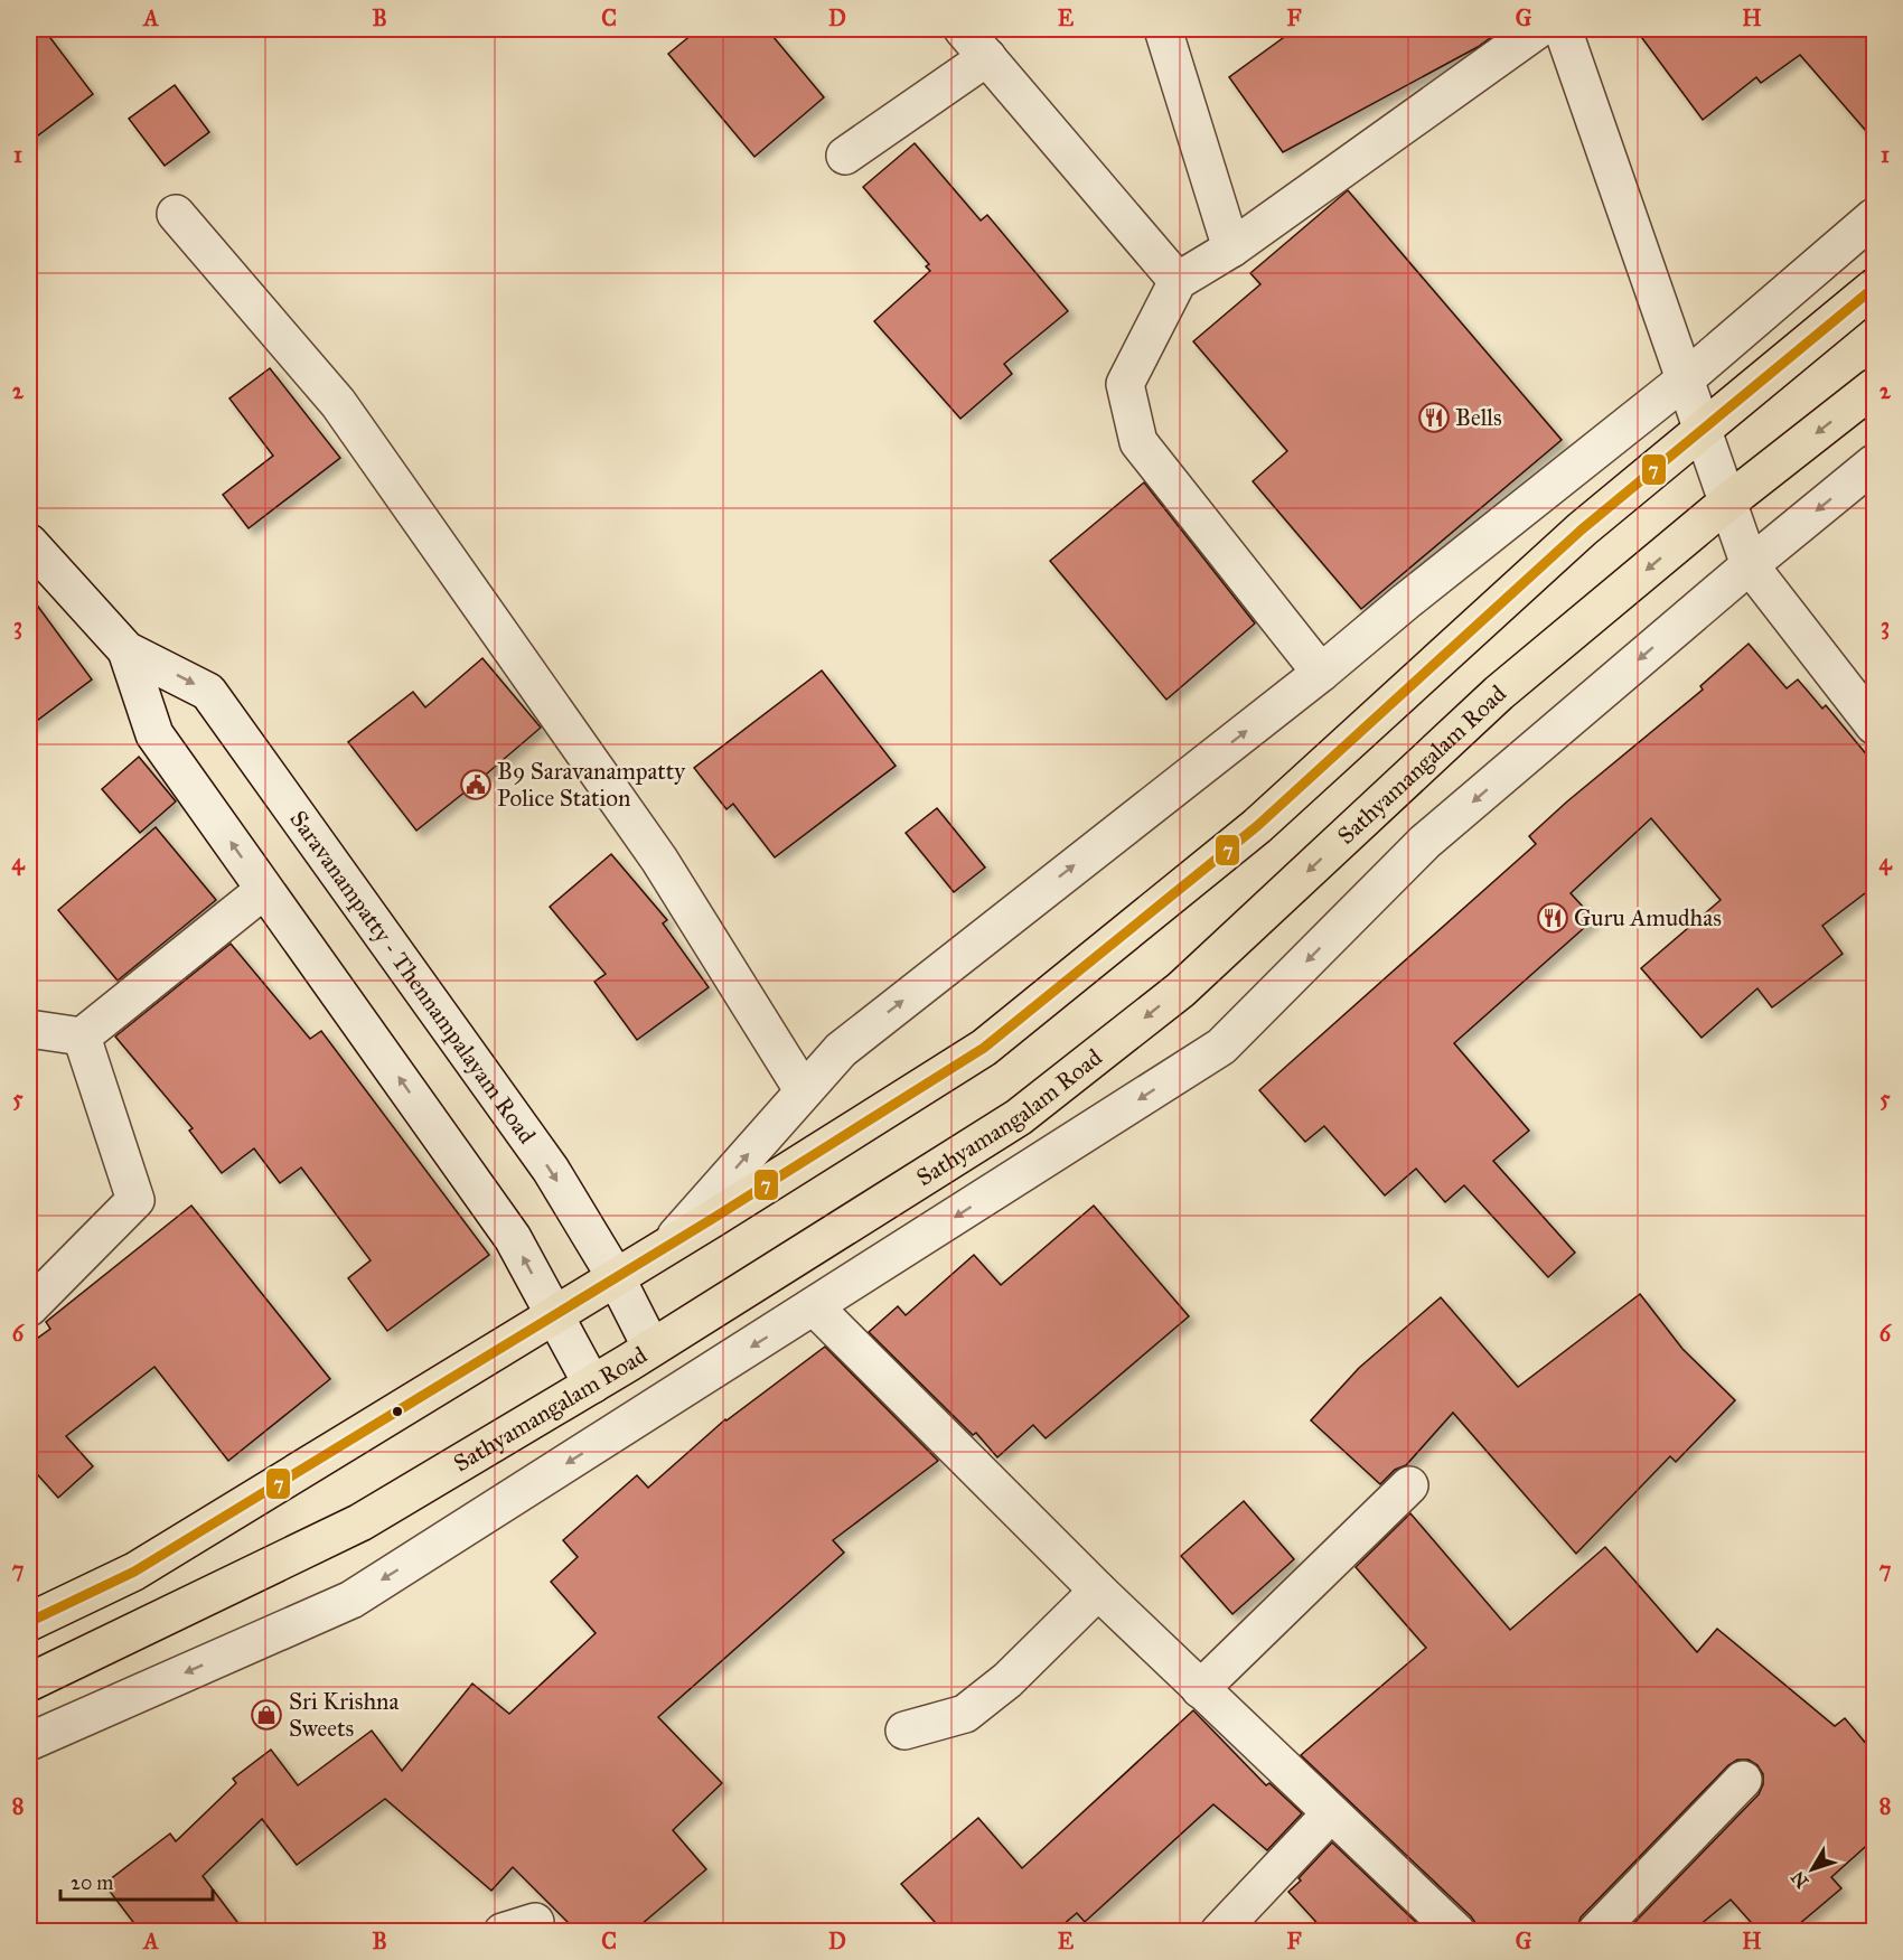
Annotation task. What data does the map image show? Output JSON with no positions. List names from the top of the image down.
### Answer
{
  "streets": {
    "highway": ["Sathyamangalam Road"],
    "street": ["Saravanampatty - Thennampalayam Road"]
  },
  "crossings": [
    ["Sathyamangalam Road", "Saravanampatty - Thennampalayam Road"]
  ],
  "places": {
    "restaurant": ["Bells", "Guru Amudhas"],
    "public building": ["B9 Saravanampatty Police Station"],
    "shop": ["Sri Krishna Sweets"]
  },
  "lines": ["transit line 7"],
  "scale_bar": "20 m",
  "north": "bottom left",
  "grid": {
    "columns": [
      "A",
      "B",
      "C",
      "D",
      "E",
      "F",
      "G",
      "H"
    ],
    "rows": [
      "1",
      "2",
      "3",
      "4",
      "5",
      "6",
      "7",
      "8"
    ]
  }
}
